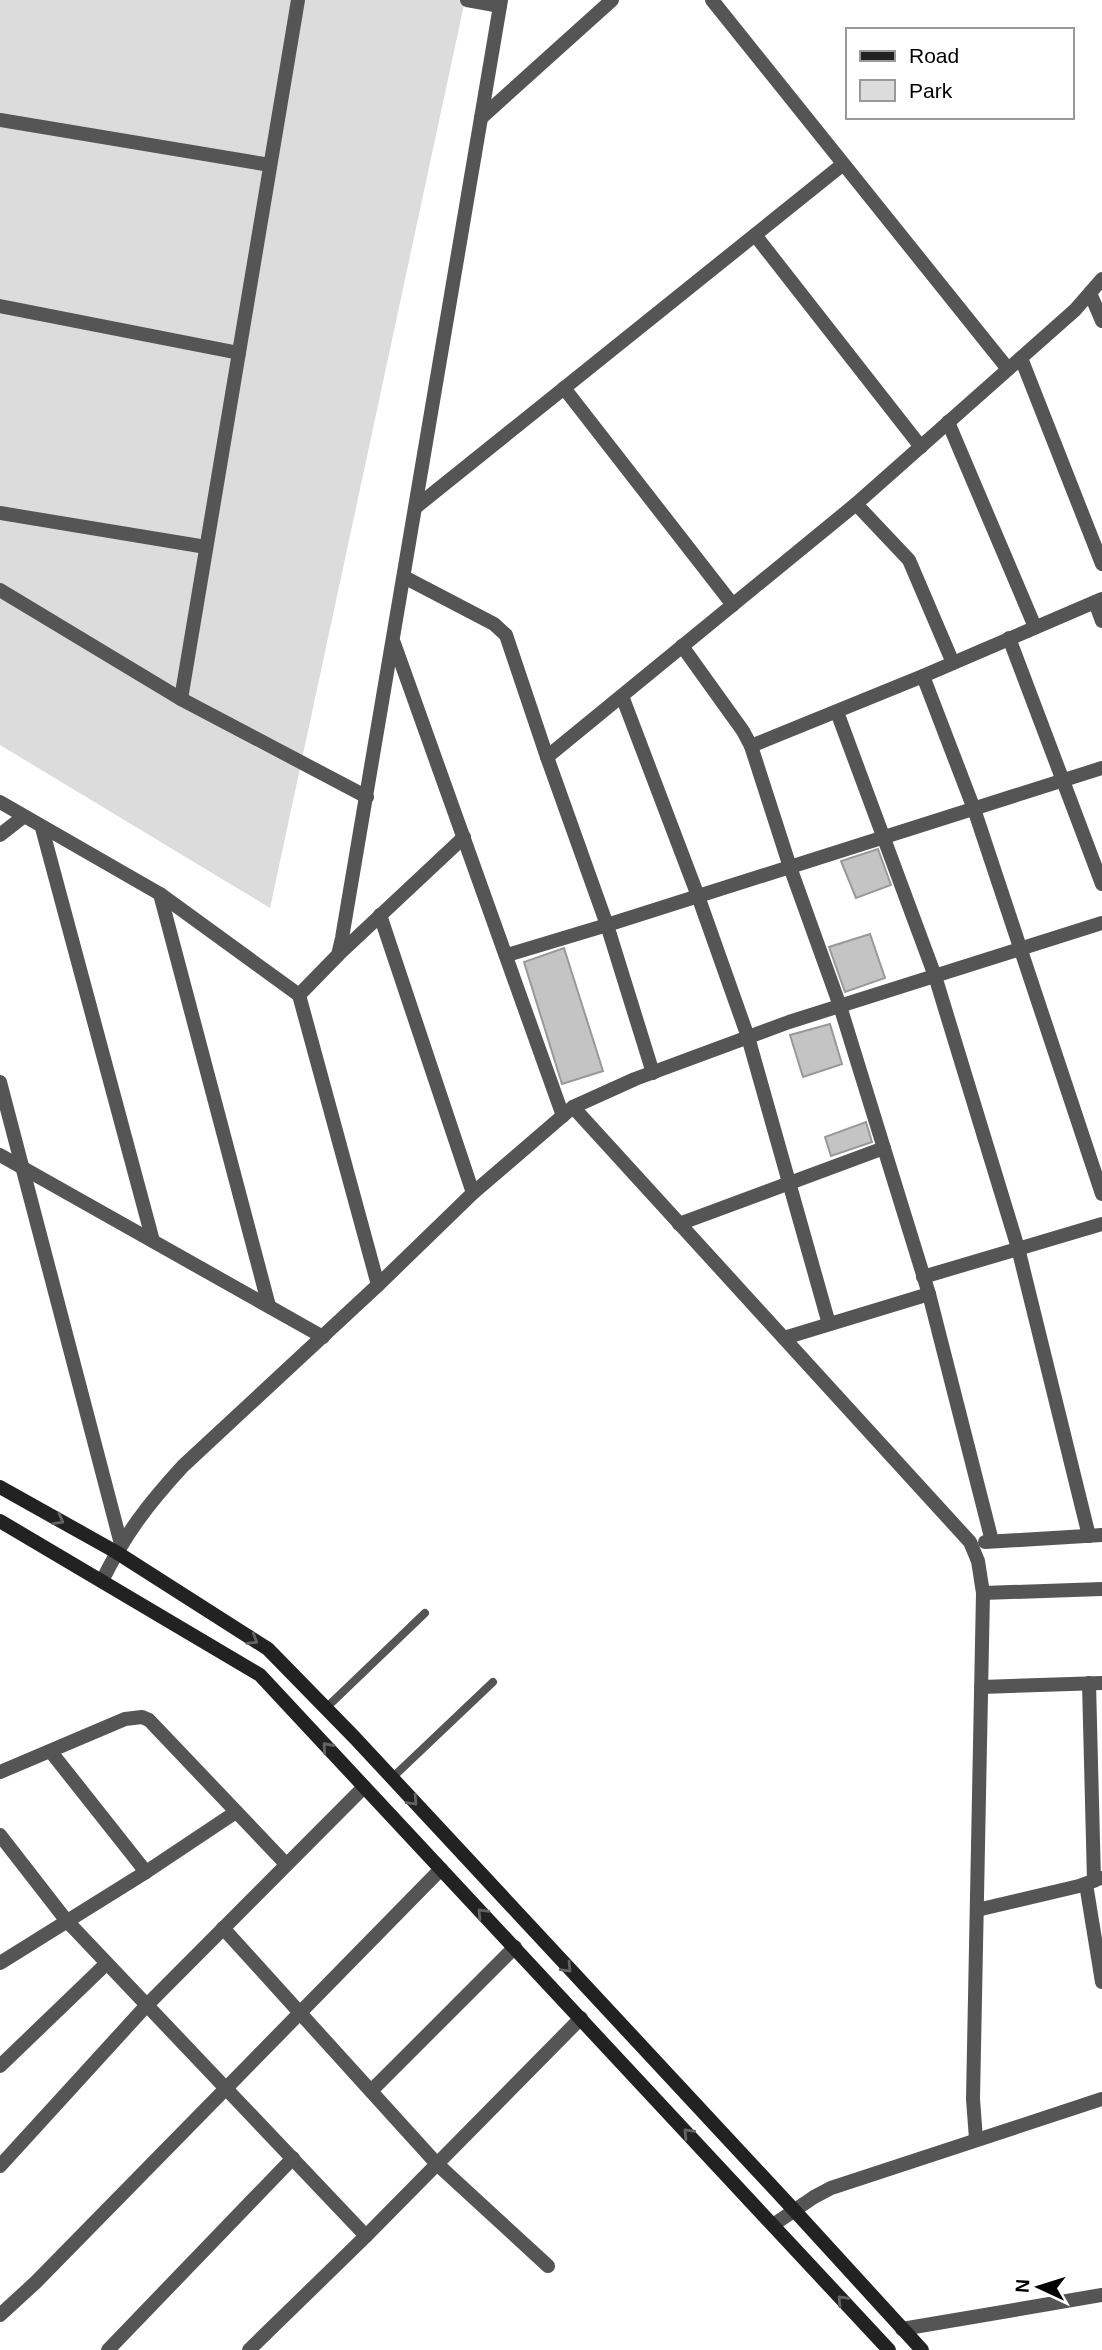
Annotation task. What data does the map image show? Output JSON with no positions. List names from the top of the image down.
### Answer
{
  "legend": ["Road", "Park"],
  "north": "left"
}
